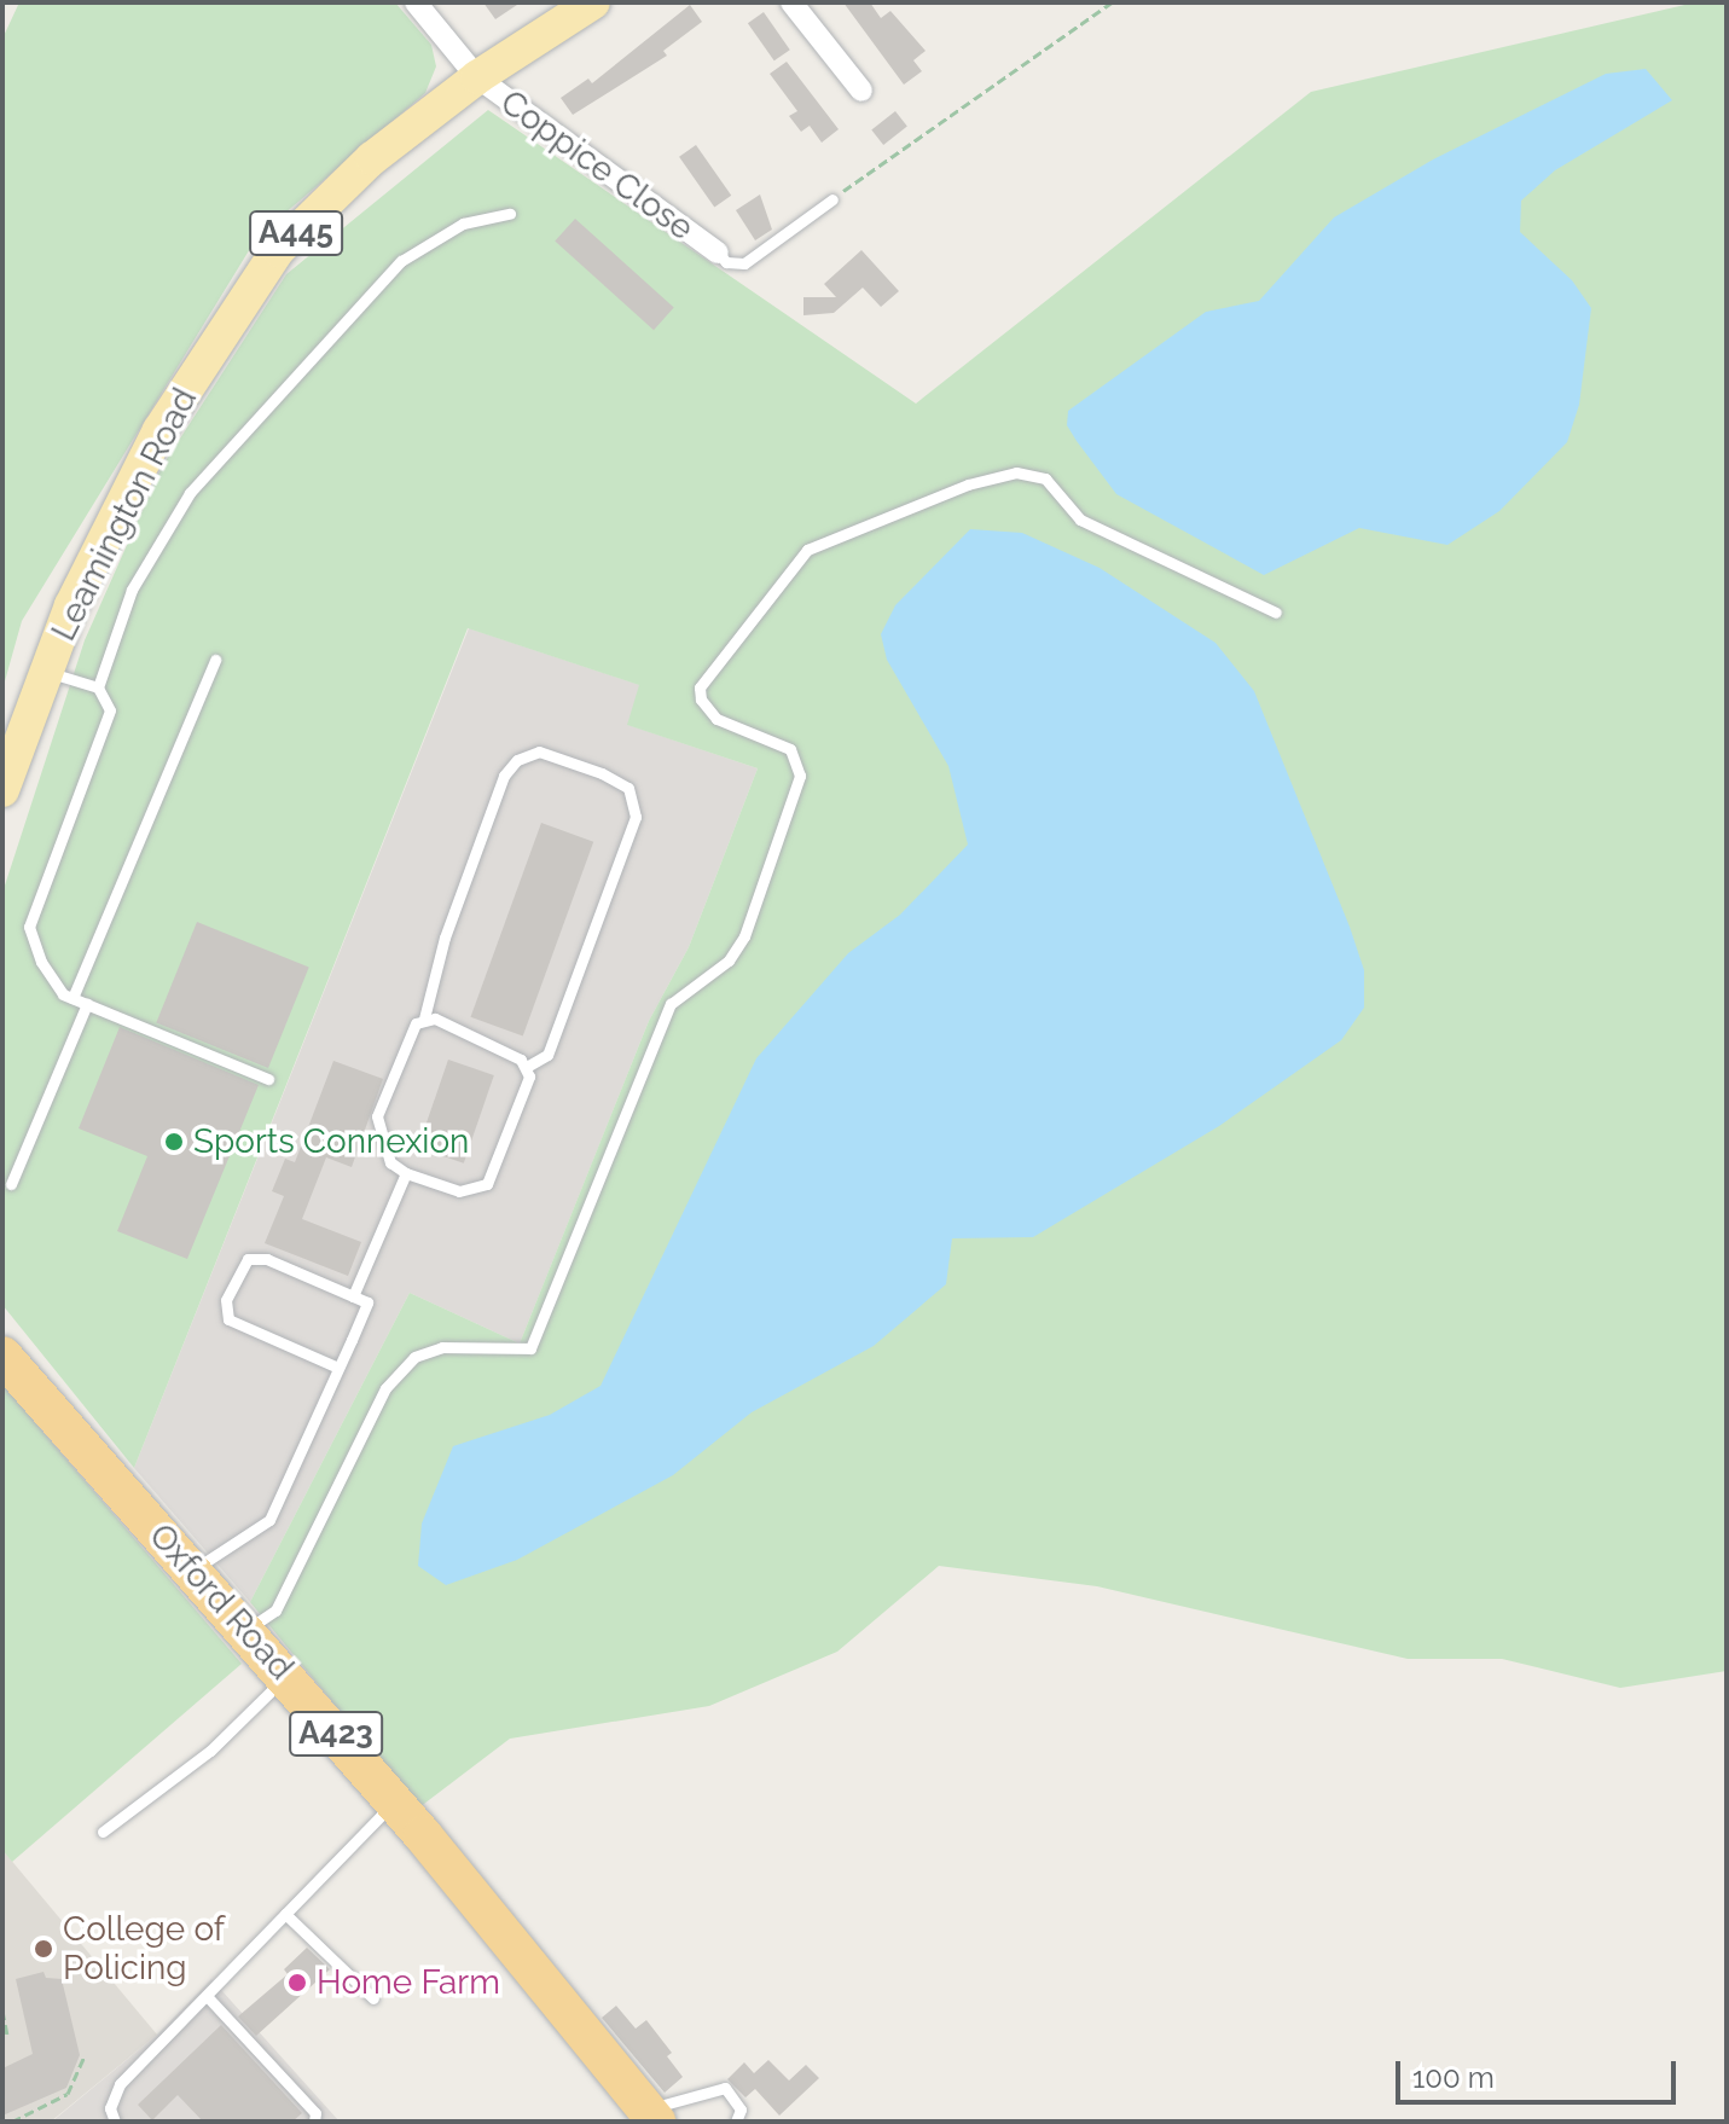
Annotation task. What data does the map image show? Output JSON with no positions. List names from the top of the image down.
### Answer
{
  "streets": {
    "highway": ["Oxford Road", "A423"],
    "main road": ["A445", "Leamington Road"],
    "street": ["Coppice Close"]
  },
  "crossings": [
    ["Coppice Close", "Leamington Road"]
  ],
  "places": ["Sports Connexion", "College of Policing", "Home Farm"],
  "scale_bar": "100 m"
}
